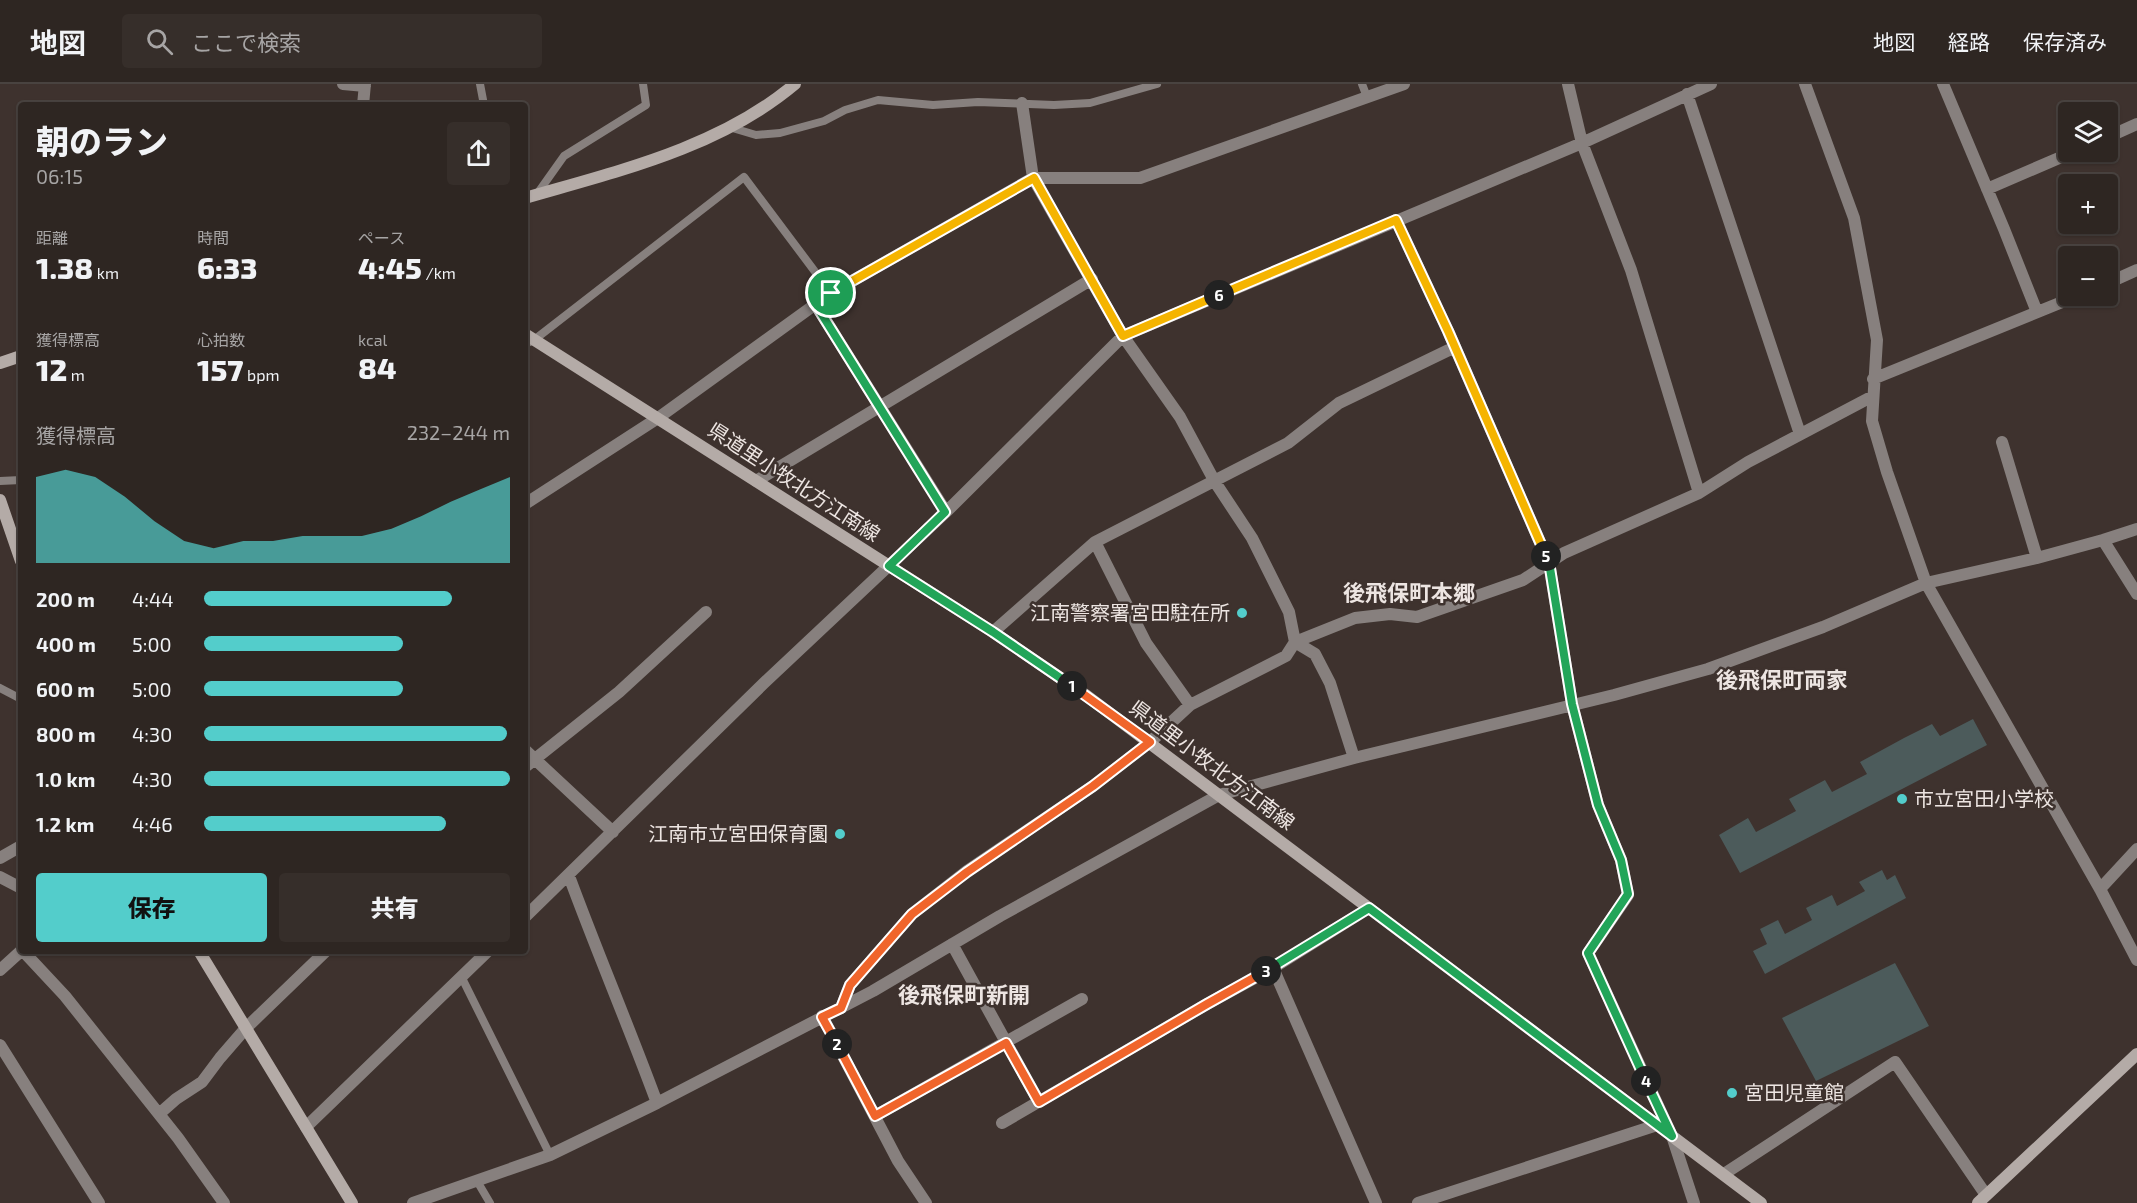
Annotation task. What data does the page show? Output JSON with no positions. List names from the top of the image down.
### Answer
{
  "streets": {
    "main road": ["県道里小牧北方江南線"]
  },
  "districts": ["後飛保町本郷", "後飛保町両家", "後飛保町新開"],
  "places": [
    "江南警察署宮田駐在所",
    "市立宮田小学校",
    "江南市立宮田保育園",
    "宮田児童館"
  ],
  "page": {
    "header": "地図",
    "search": "ここで検索",
    "nav": ["地図", "経路", "保存済み"],
    "map_buttons": ["+", "−"],
    "heading": ["朝のラン", "06:15"],
    "stats": [
      ["距離", "1.38 km"],
      ["時間", "6:33"],
      ["ペース", "4:45 /km"],
      ["獲得標高", "12 m"],
      ["心拍数", "157 bpm"],
      ["kcal", "84"]
    ],
    "pins": [
      "6",
      "5",
      "1",
      "3",
      "2",
      "4"
    ],
    "chart": ["獲得標高", "232–244 m"],
    "list": [
      {
        "name": "200 m",
        "note": "4:44"
      },
      {
        "name": "400 m",
        "note": "5:00"
      },
      {
        "name": "600 m",
        "note": "5:00"
      },
      {
        "name": "800 m",
        "note": "4:30"
      },
      {
        "name": "1.0 km",
        "note": "4:30"
      },
      {
        "name": "1.2 km",
        "note": "4:46"
      }
    ],
    "buttons": ["保存", "共有"]
  }
}
